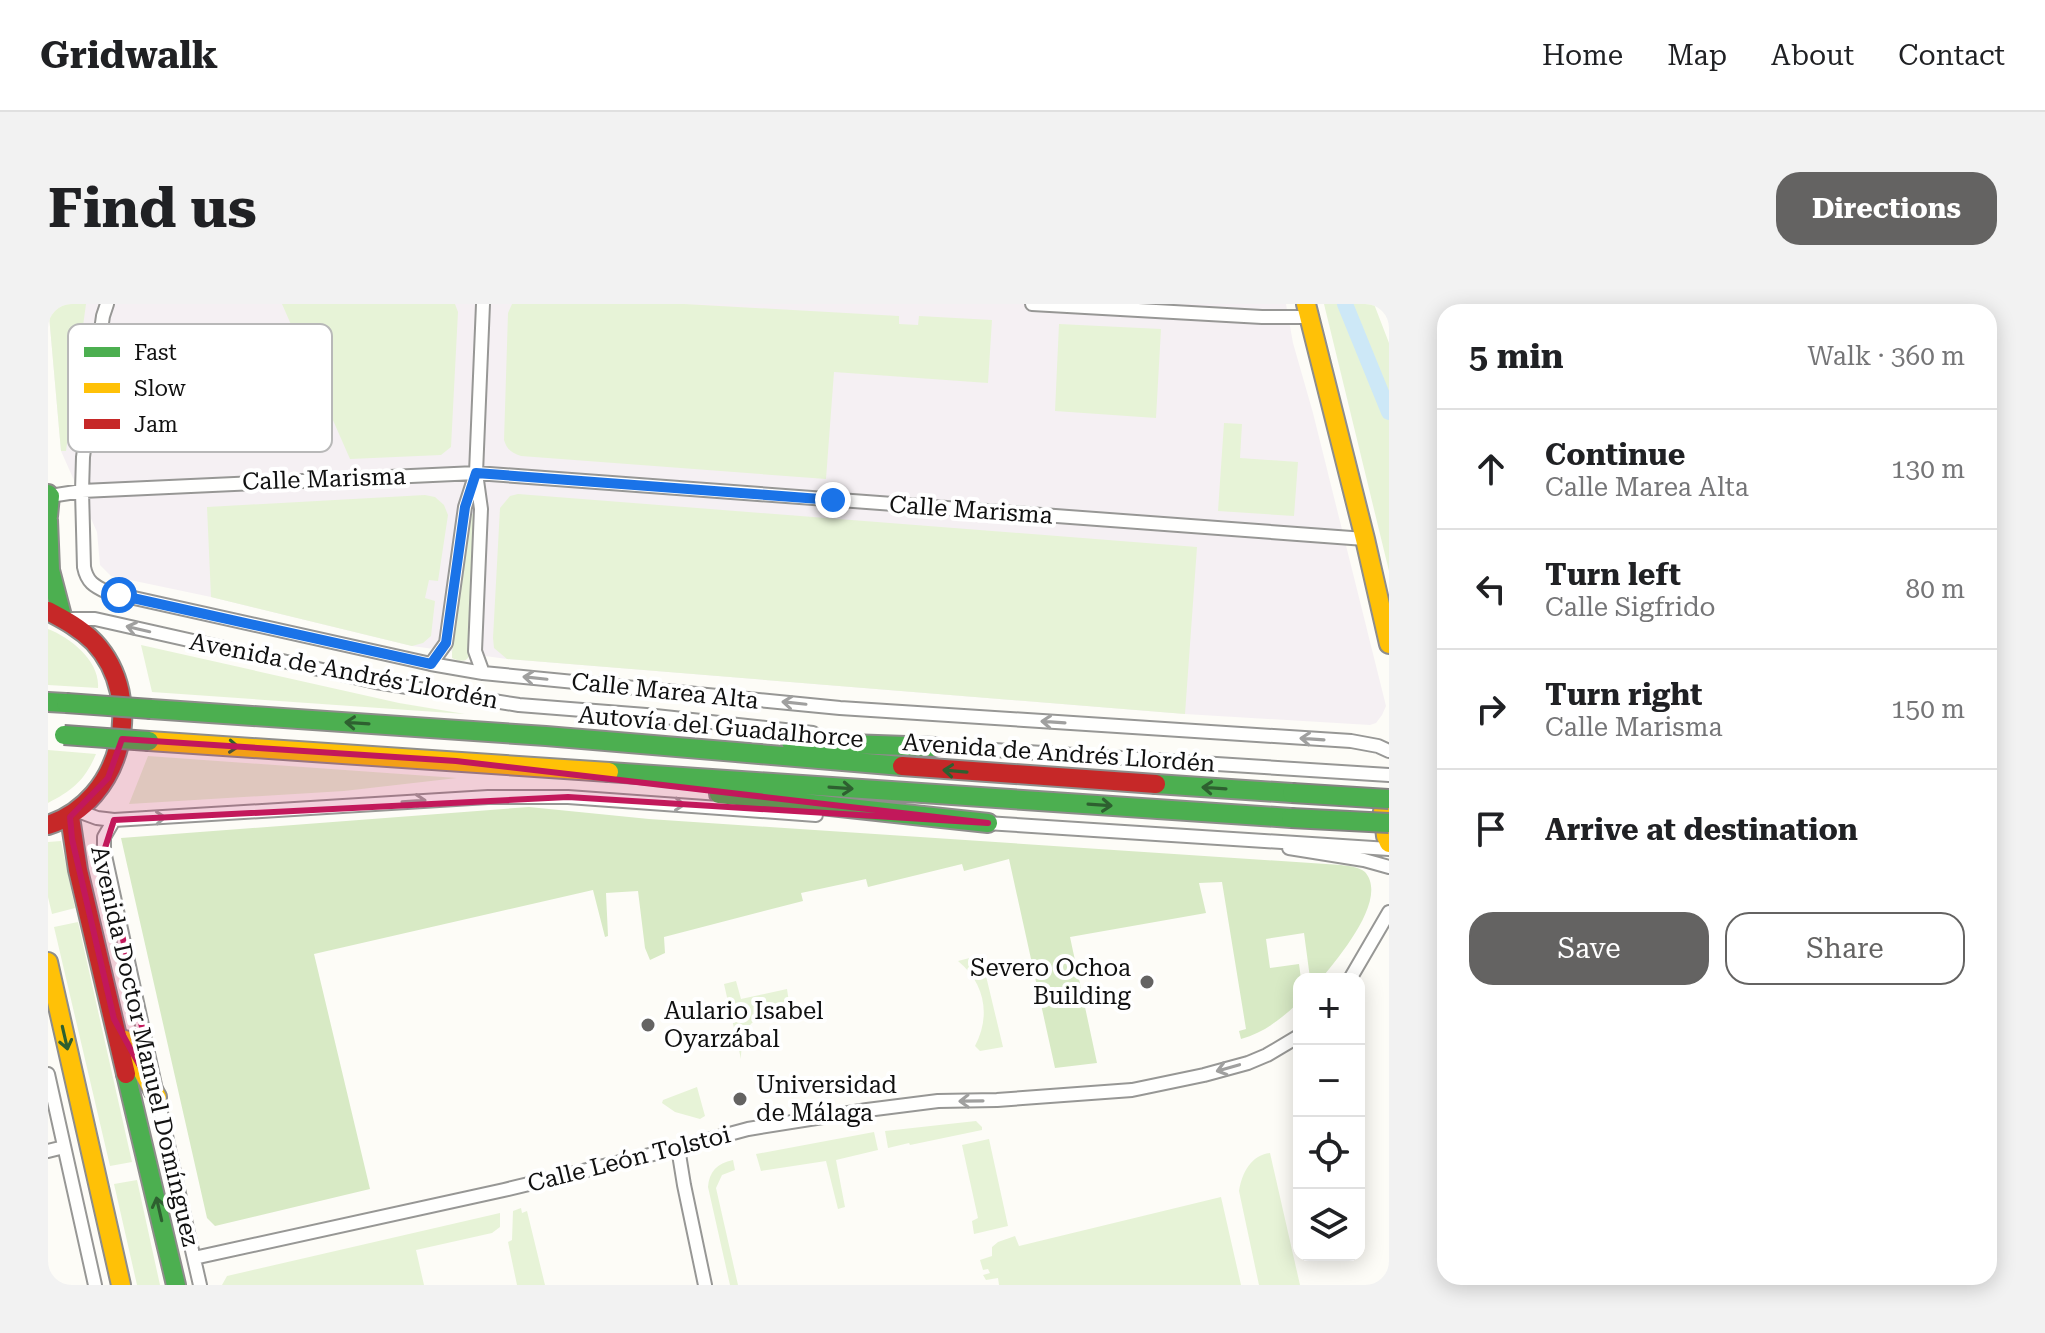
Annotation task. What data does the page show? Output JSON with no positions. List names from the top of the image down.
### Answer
{
  "streets": {
    "main road": ["Autovía del Guadalhorce", "Avenida Doctor Manuel Domínguez"],
    "street": [
      "Calle Marisma",
      "Avenida de Andrés Llordén",
      "Calle Marea Alta",
      "Calle León Tolstoi"
    ]
  },
  "crossings": [
    ["Calle Marisma", "Calle Marea Alta"],
    ["Avenida Doctor Manuel Domínguez", "Calle León Tolstoi"]
  ],
  "one_way": ["Calle León Tolstoi"],
  "places": ["Severo Ochoa Building", "Aulario Isabel Oyarzábal", "Universidad de Málaga"],
  "legend": ["Fast", "Slow", "Jam"],
  "page": {
    "header": "Gridwalk",
    "nav": [
      "Home",
      "Map",
      "About",
      "Contact"
    ],
    "buttons": [
      "Directions",
      ["Save", "Share"]
    ],
    "title": "Find us",
    "heading": ["5 min", "Walk · 360 m"],
    "list": [
      ["Continue", "Calle Marea Alta", "130 m"],
      ["Turn left", "Calle Sigfrido", "80 m"],
      ["Turn right", "Calle Marisma", "150 m"],
      "Arrive at destination"
    ],
    "map_buttons": ["+", "−"]
  }
}
